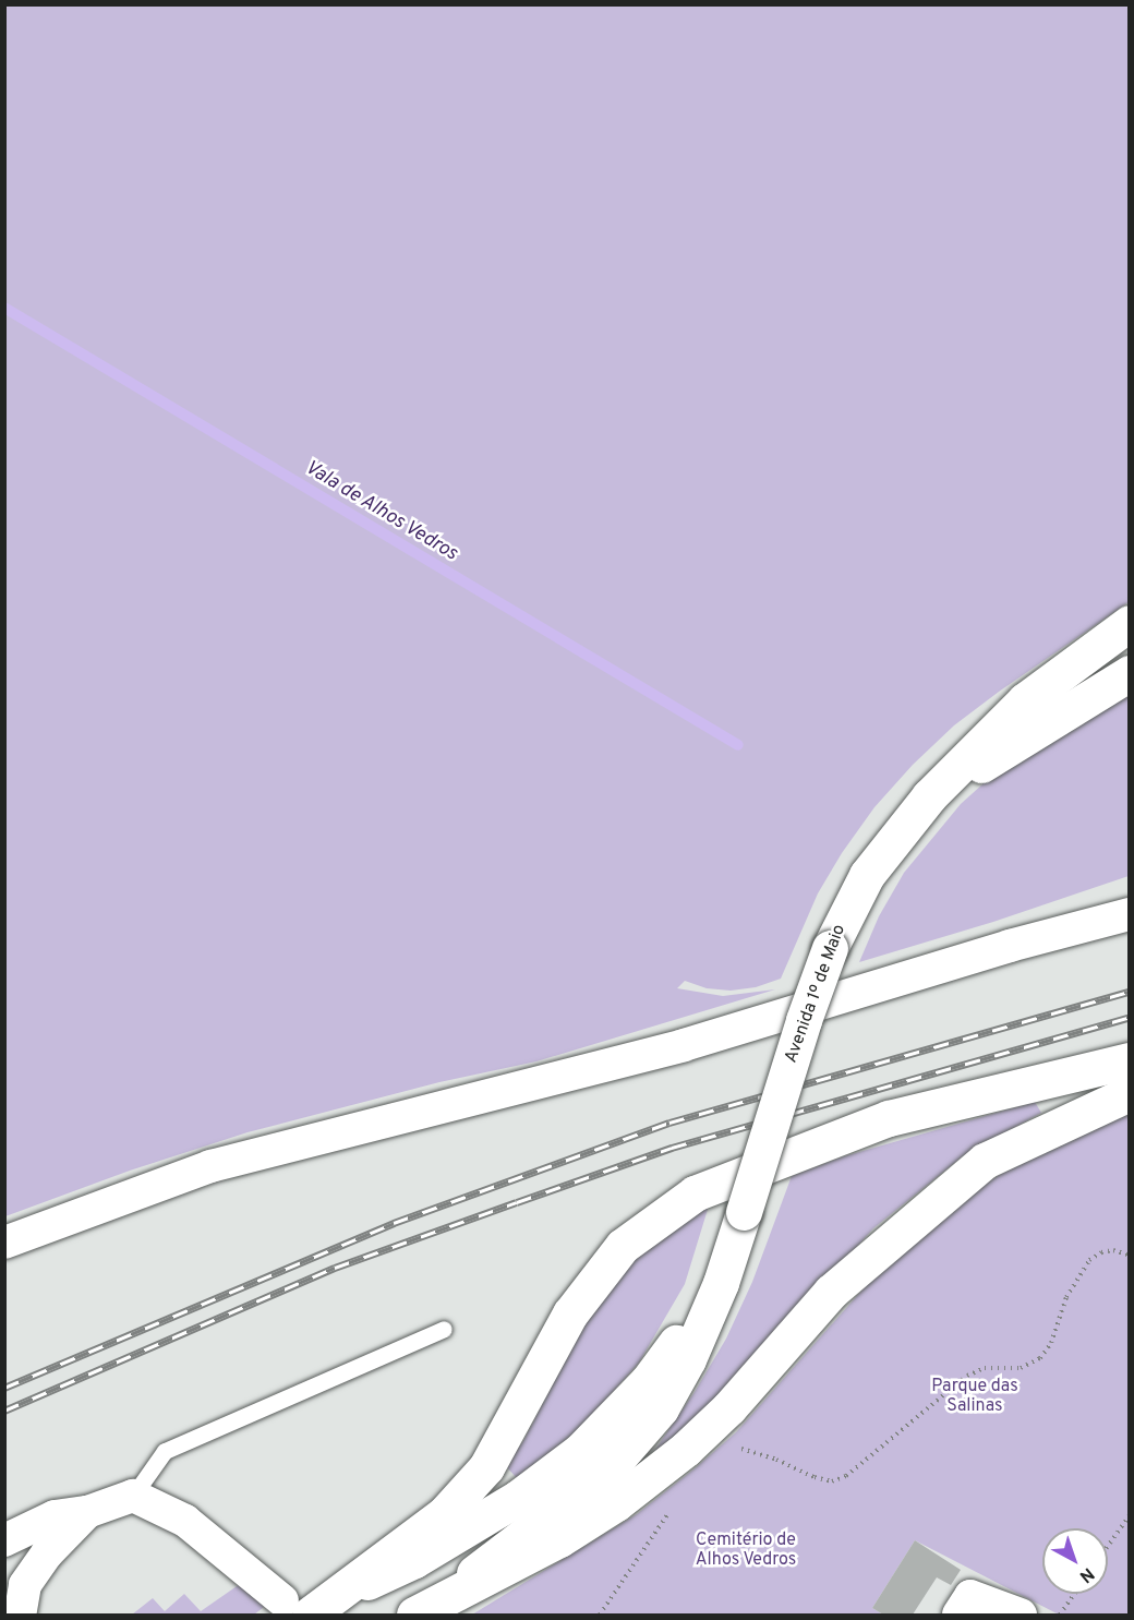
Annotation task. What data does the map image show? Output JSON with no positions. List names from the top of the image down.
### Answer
{
  "streets": {
    "main road": ["Avenida 1º de Maio"]
  },
  "water": ["Vala de Alhos Vedros"],
  "parks": ["Parque das Salinas", "Cemitério de Alhos Vedros"],
  "north": "bottom right"
}
